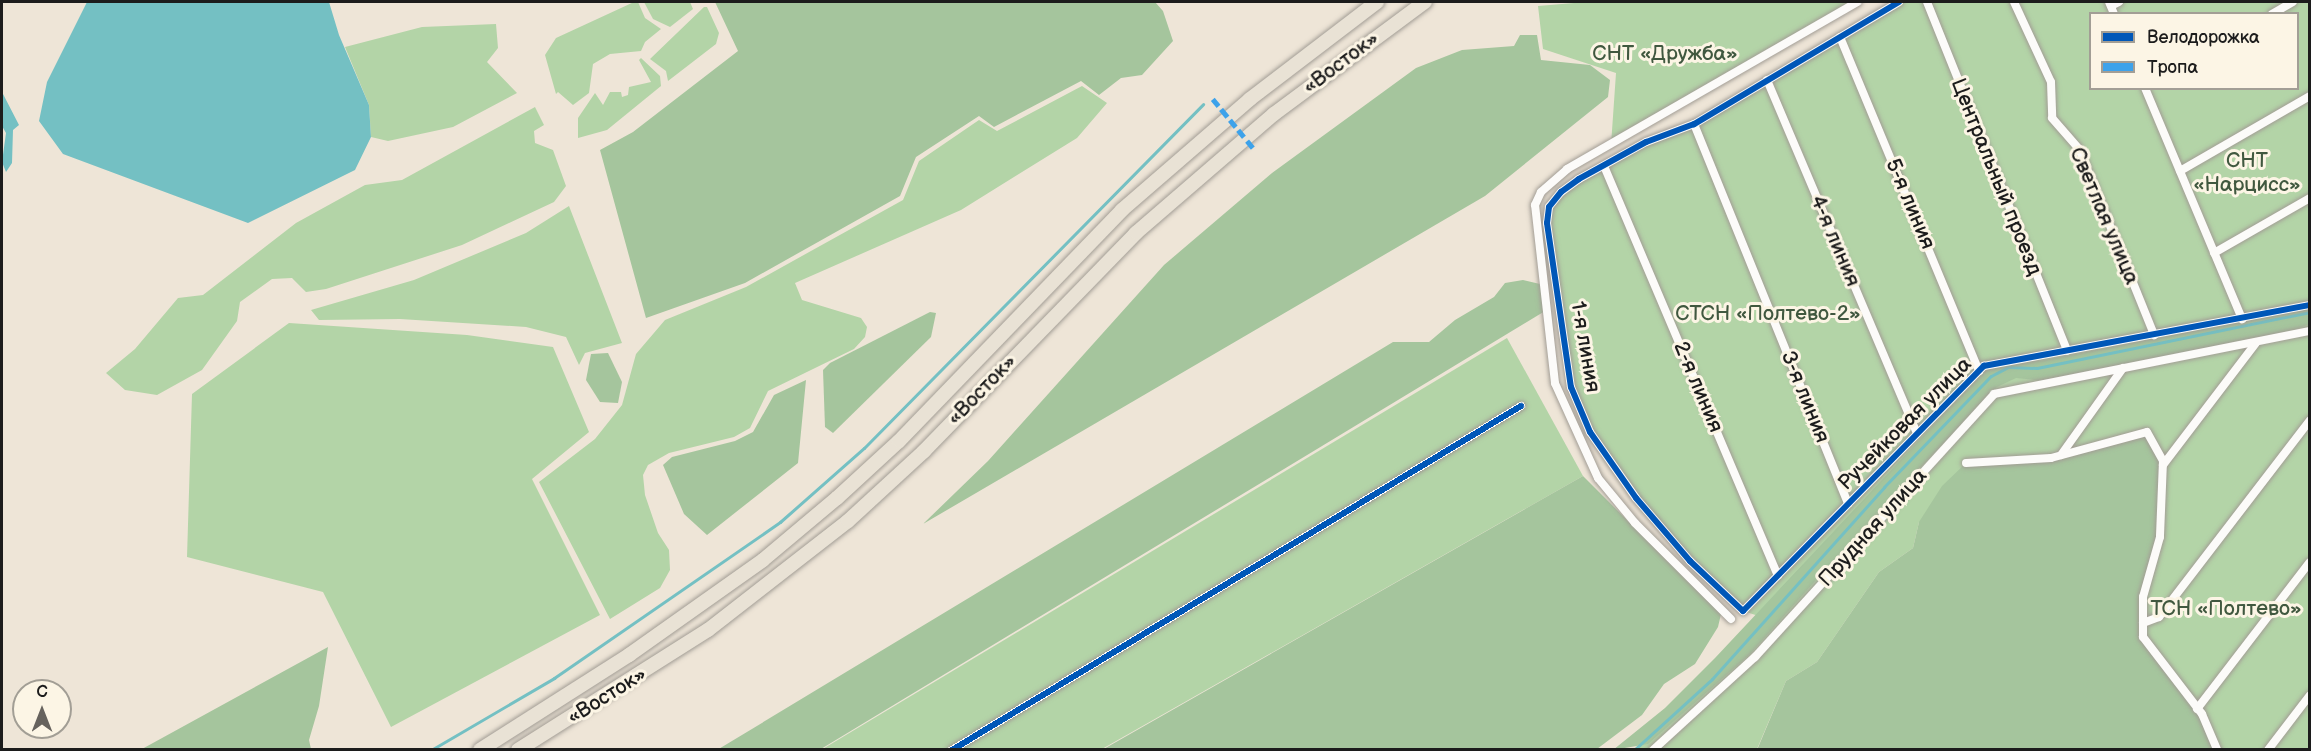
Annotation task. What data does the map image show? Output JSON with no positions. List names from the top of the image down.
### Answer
{
  "streets": {
    "highway": ["«Восток»"],
    "street": [
      "Центральный проезд",
      "5-я линия",
      "Светлая улица",
      "4-я линия",
      "1-я линия",
      "2-я линия",
      "3-я линия",
      "Ручейковая улица",
      "Прудная улица"
    ]
  },
  "crossings": [
    ["Центральный проезд", "Ручейковая улица"],
    ["5-я линия", "1-я линия"],
    ["5-я линия", "Ручейковая улица"],
    ["Светлая улица", "Ручейковая улица"],
    ["4-я линия", "1-я линия"],
    ["4-я линия", "Ручейковая улица"],
    ["1-я линия", "2-я линия"],
    ["1-я линия", "3-я линия"],
    ["1-я линия", "Ручейковая улица"],
    ["2-я линия", "Ручейковая улица"],
    ["3-я линия", "Ручейковая улица"]
  ],
  "parks": [
    "СНТ «Дружба»",
    "СНТ «Нарцисс»",
    "СТСН «Полтево-2»",
    "ТСН «Полтево»"
  ],
  "legend": ["Велодорожка", "Тропа"],
  "north": "top"
}
